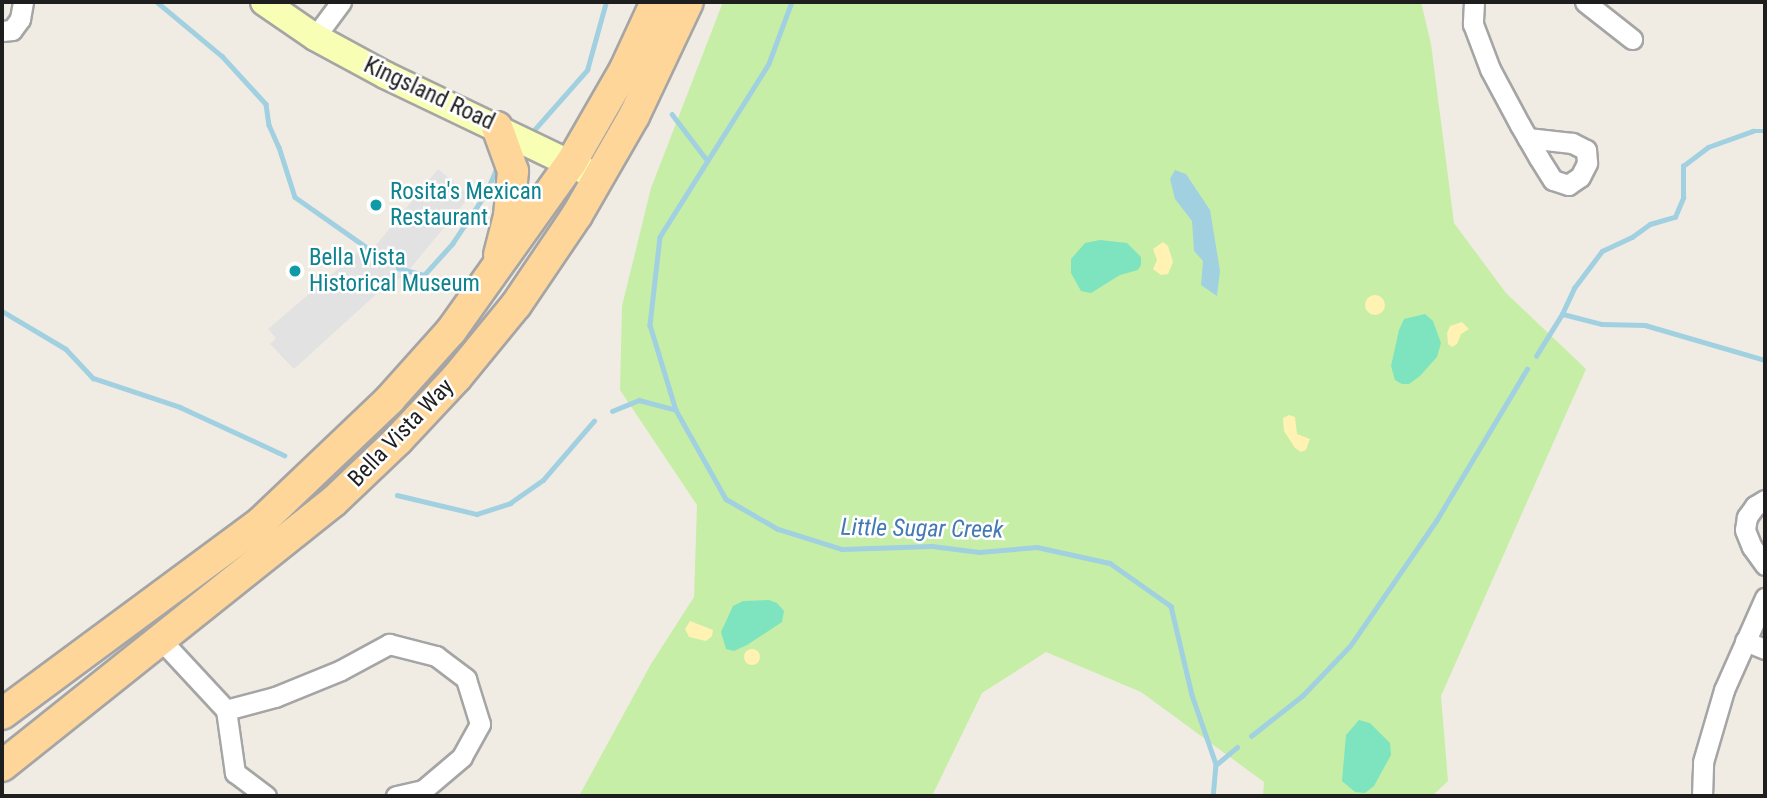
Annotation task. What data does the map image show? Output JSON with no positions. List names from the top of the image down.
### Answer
{
  "streets": {
    "main road": ["Bella Vista Way"],
    "street": ["Kingsland Road"]
  },
  "crossings": [
    ["Kingsland Road", "Bella Vista Way"]
  ],
  "water": ["Little Sugar Creek"],
  "places": ["Rosita's Mexican Restaurant", "Bella Vista Historical Museum"]
}
